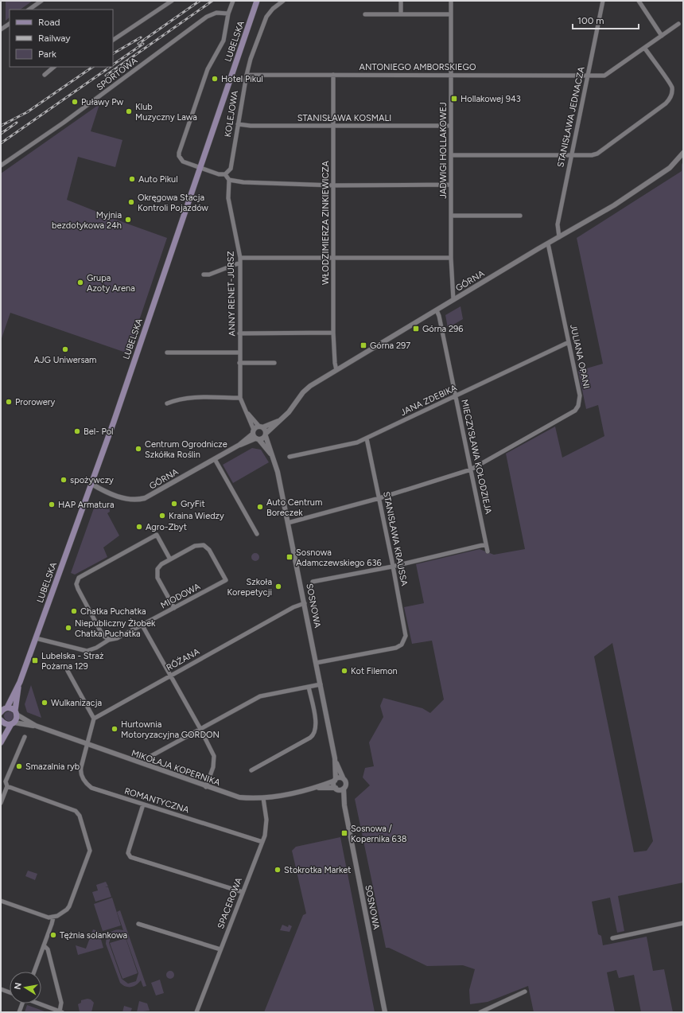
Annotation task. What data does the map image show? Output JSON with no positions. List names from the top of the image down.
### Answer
{
  "streets": {
    "main road": ["LUBELSKA"],
    "street": [
      "ANTONIEGO AMBORSKIEGO",
      "SPORTOWA",
      "KOLEJOWA",
      "STANISŁAWA JEDNACZA",
      "STANISŁAWA KOSMALI",
      "JADWIGI HOLLAKOWEJ",
      "WŁODZIMIERZA ZINKIEWICZA",
      "GÓRNA",
      "ANNY RENET-JURSZ",
      "JULIANA OPANI",
      "JANA ZDEBIKA",
      "MIECZYSŁAWA KOŁODZIEJA",
      "STANISŁAWA KRAUSSA",
      "MIODOWA",
      "SOSNOWA",
      "RÓŻANA",
      "MIKOŁAJA KOPERNIKA",
      "ROMANTYCZNA",
      "SPACEROWA"
    ]
  },
  "crossings": [
    ["LUBELSKA", "GÓRNA"],
    ["LUBELSKA", "MIODOWA"],
    ["LUBELSKA", "MIKOŁAJA KOPERNIKA"],
    ["ANTONIEGO AMBORSKIEGO", "KOLEJOWA"],
    ["ANTONIEGO AMBORSKIEGO", "STANISŁAWA JEDNACZA"],
    ["ANTONIEGO AMBORSKIEGO", "JADWIGI HOLLAKOWEJ"],
    ["ANTONIEGO AMBORSKIEGO", "WŁODZIMIERZA ZINKIEWICZA"],
    ["KOLEJOWA", "STANISŁAWA KOSMALI"],
    ["STANISŁAWA JEDNACZA", "GÓRNA"],
    ["STANISŁAWA KOSMALI", "JADWIGI HOLLAKOWEJ"],
    ["STANISŁAWA KOSMALI", "WŁODZIMIERZA ZINKIEWICZA"],
    ["JADWIGI HOLLAKOWEJ", "GÓRNA"],
    ["WŁODZIMIERZA ZINKIEWICZA", "GÓRNA"],
    ["GÓRNA", "ANNY RENET-JURSZ"],
    ["GÓRNA", "JULIANA OPANI"],
    ["GÓRNA", "MIECZYSŁAWA KOŁODZIEJA"],
    ["GÓRNA", "SOSNOWA"],
    ["ANNY RENET-JURSZ", "SOSNOWA"],
    ["JULIANA OPANI", "JANA ZDEBIKA"],
    ["JULIANA OPANI", "MIECZYSŁAWA KOŁODZIEJA"],
    ["JULIANA OPANI", "STANISŁAWA KRAUSSA"],
    ["JULIANA OPANI", "SOSNOWA"],
    ["JANA ZDEBIKA", "MIECZYSŁAWA KOŁODZIEJA"],
    ["JANA ZDEBIKA", "STANISŁAWA KRAUSSA"],
    ["STANISŁAWA KRAUSSA", "SOSNOWA"],
    ["SOSNOWA", "RÓŻANA"],
    ["SOSNOWA", "MIKOŁAJA KOPERNIKA"],
    ["MIKOŁAJA KOPERNIKA", "ROMANTYCZNA"],
    ["MIKOŁAJA KOPERNIKA", "SPACEROWA"],
    ["ROMANTYCZNA", "SPACEROWA"]
  ],
  "places": {
    "other": [
      "Hotel Pikul",
      "Puławy Pw",
      "Klub Muzyczny Lawa",
      "Auto Pikul",
      "Okręgowa Stacja Kontroli Pojazdów",
      "Myjnia bezdotykowa 24h",
      "Grupa Azoty Arena",
      "AJG Uniwersam",
      "Prorowery",
      "Bel- Pol",
      "Centrum Ogrodnicze Szkółka Roślin",
      "spożywczy",
      "GryFit",
      "HAP Armatura",
      "Auto Centrum Boreczek",
      "Kraina Wiedzy",
      "Agro-Zbyt",
      "Szkoła Korepetycji",
      "Chatka Puchatka",
      "Niepubliczny Żłobek Chatka Puchatka",
      "Kot Filemon",
      "Wulkanizacja",
      "Hurtownia Motoryzacyjna GORDON",
      "Smazalnia ryb",
      "Stokrotka Market",
      "Tężnia solankowa"
    ],
    "transit": [
      "Hollakowej 943",
      "Górna 296",
      "Górna 297",
      "Sosnowa Adamczewskiego 636",
      "Lubelska - Straż Pożarna 129",
      "Sosnowa / Kopernika 638"
    ]
  },
  "legend": ["Road", "Railway", "Park"],
  "scale_bar": "100 m",
  "north": "left"
}
